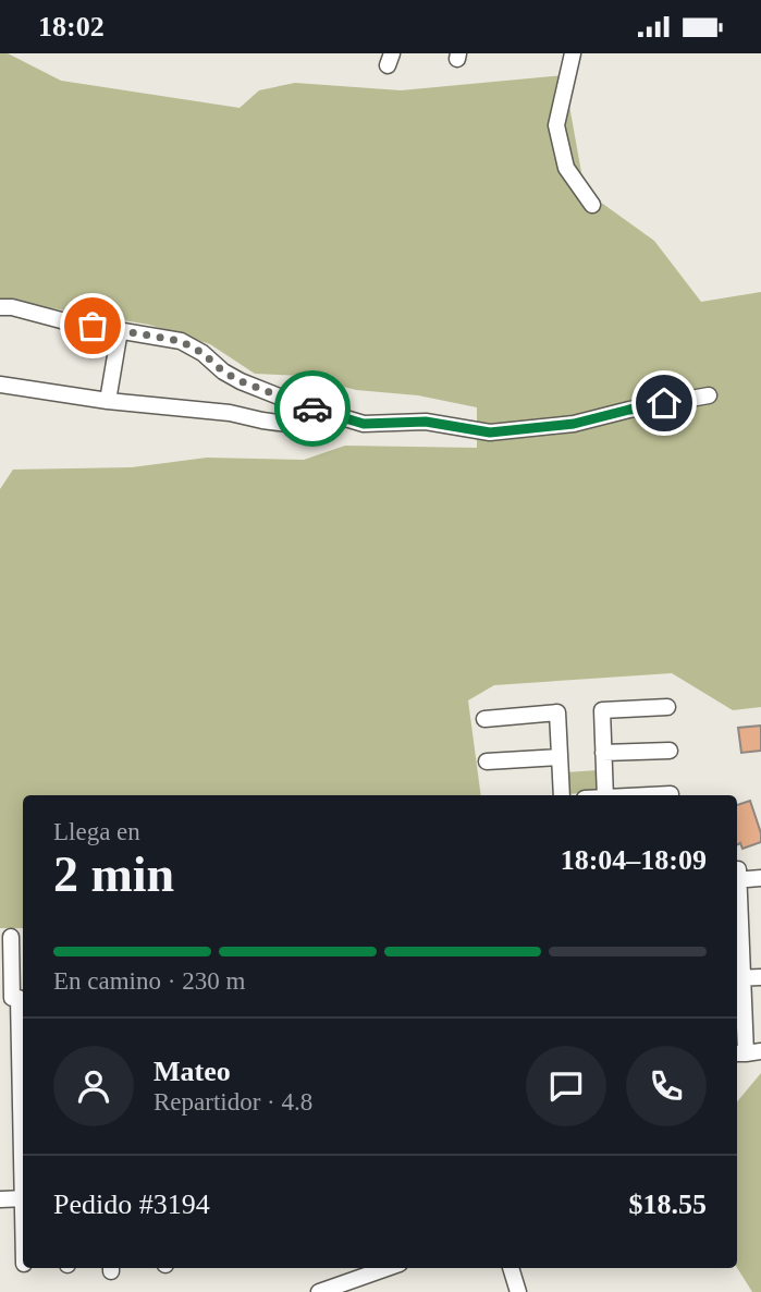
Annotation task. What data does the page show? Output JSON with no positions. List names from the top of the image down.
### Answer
{
  "page": {
    "status": "18:02",
    "heading": ["2 min", "Llega en", "18:04–18:09"],
    "panel": [
      "Mateo",
      "Repartidor · 4.8",
      "Pedido #3194",
      "$18.55"
    ],
    "bar": "En camino · 230 m"
  }
}
